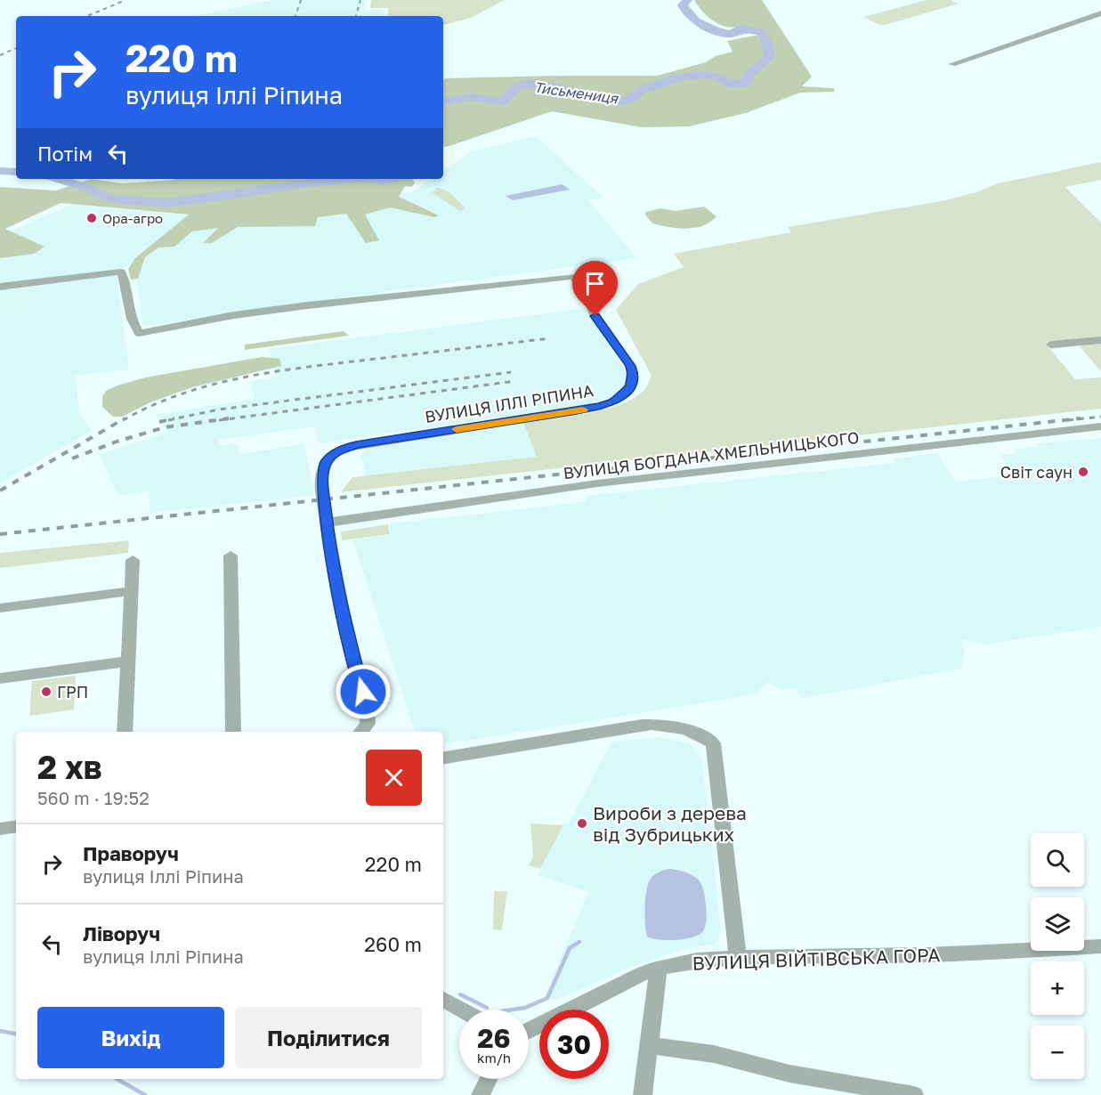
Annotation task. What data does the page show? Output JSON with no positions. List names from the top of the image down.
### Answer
{
  "streets": {
    "street": ["ВУЛИЦЯ ІЛЛІ РІПИНА", "ВУЛИЦЯ БОГДАНА ХМЕЛЬНИЦЬКОГО", "ВУЛИЦЯ ВІЙТІВСЬКА ГОРА"]
  },
  "crossings": [
    ["ВУЛИЦЯ ІЛЛІ РІПИНА", "ВУЛИЦЯ БОГДАНА ХМЕЛЬНИЦЬКОГО"]
  ],
  "water": ["Тисьмениця"],
  "places": [
    "Ора-агро",
    "Світ саун",
    "ГРП",
    "Вироби з дерева від Зубрицьких"
  ],
  "page": {
    "turn": ["220 m", "вулиця Іллі Ріпина"],
    "then": "Потім",
    "heading": ["2 хв", "560 m · 19:52"],
    "list": [
      {
        "name": "Праворуч",
        "note": "вулиця Іллі Ріпина",
        "value": "220 m"
      },
      {
        "name": "Ліворуч",
        "note": "вулиця Іллі Ріпина",
        "value": "260 m"
      }
    ],
    "map_buttons": ["+", "−"],
    "buttons": ["Вихід", "Поділитися"],
    "speed": "26 km/h",
    "limit": "30"
  }
}
